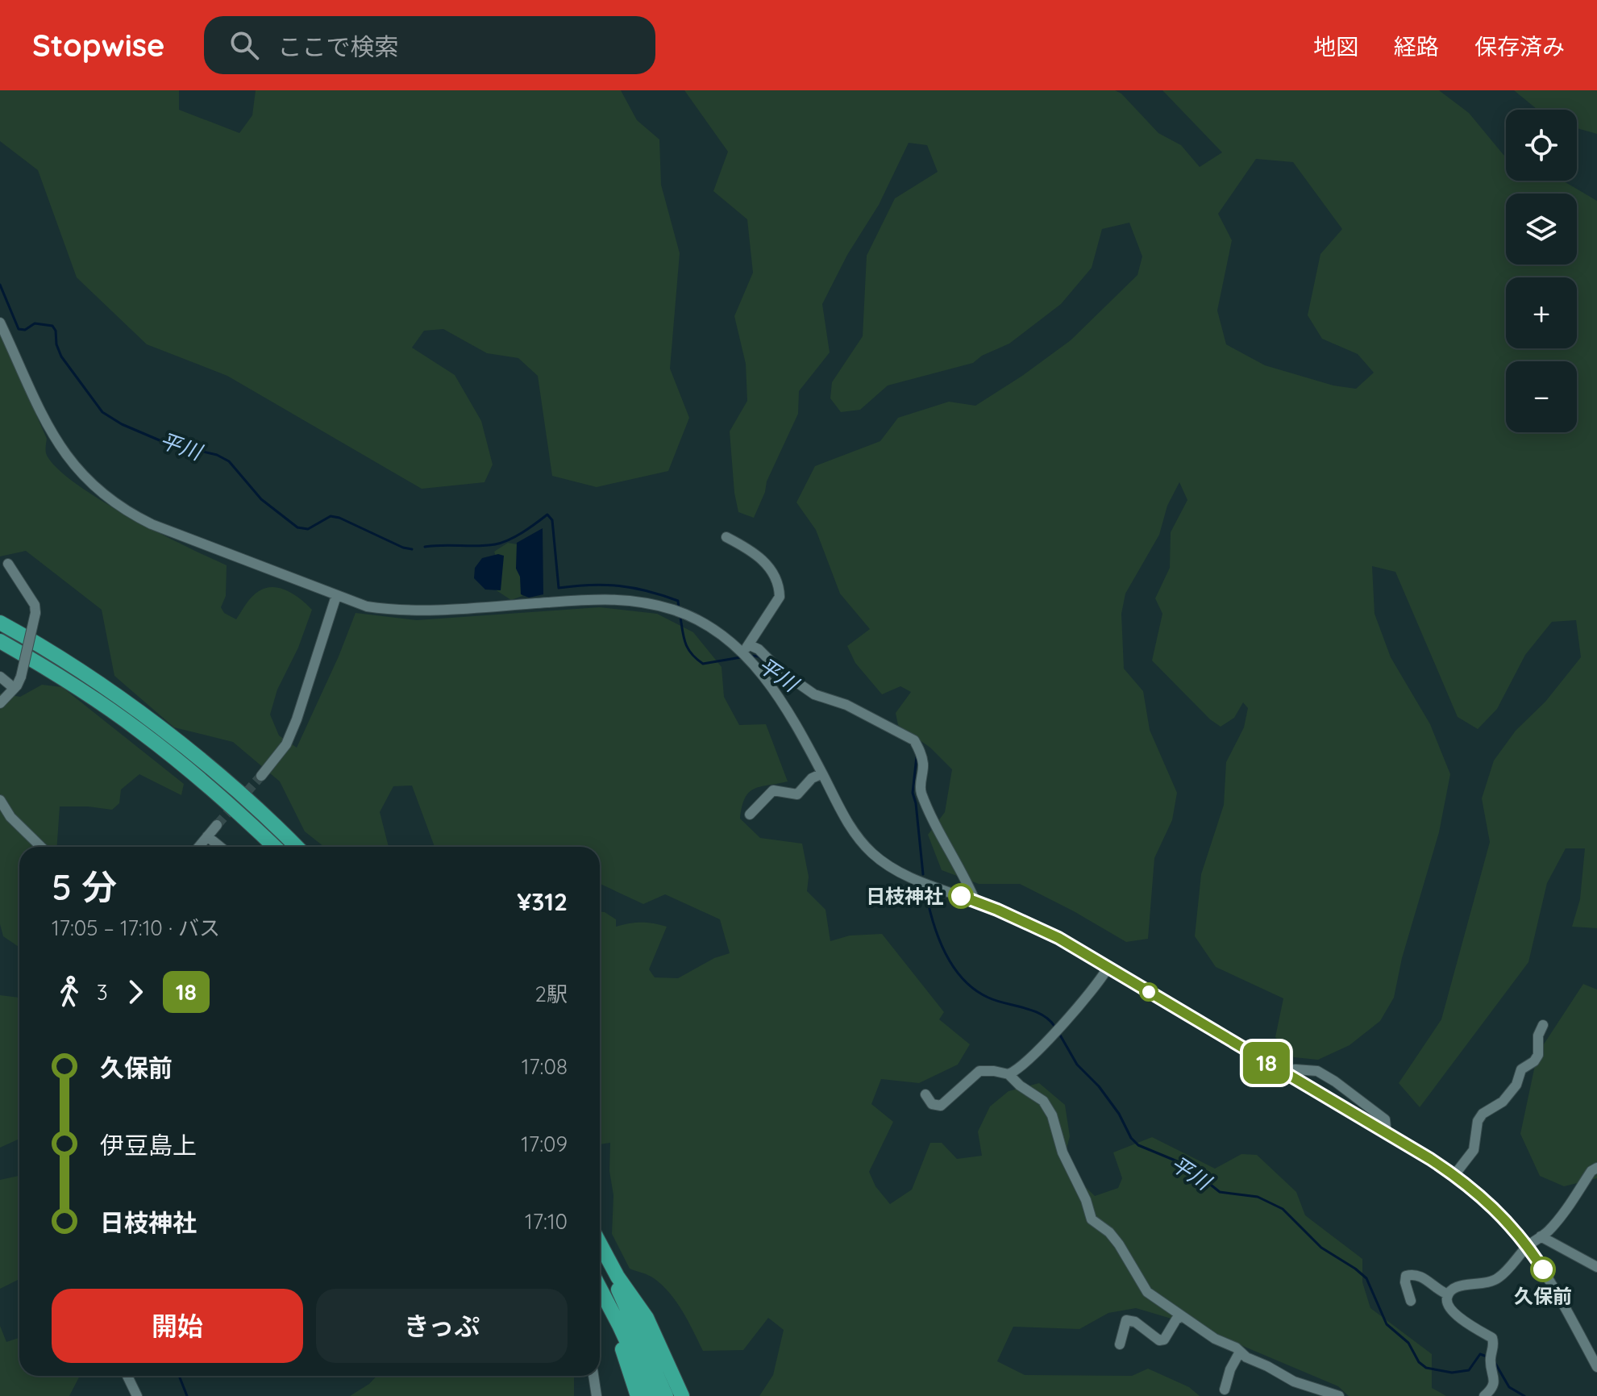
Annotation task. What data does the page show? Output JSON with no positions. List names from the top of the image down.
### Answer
{
  "water": ["平川"],
  "places": ["日枝神社", "久保前"],
  "lines": ["bus line 18"],
  "page": {
    "header": "Stopwise",
    "search": "ここで検索",
    "nav": ["地図", "経路", "保存済み"],
    "on_map": "18",
    "map_buttons": ["+", "−"],
    "heading": ["5 分", "17:05 – 17:10 · バス", "¥312"],
    "legs": ["3", "18", "2駅"],
    "list": [
      {
        "name": "久保前",
        "value": "17:08"
      },
      {
        "name": "伊豆島上",
        "value": "17:09"
      },
      {
        "name": "日枝神社",
        "value": "17:10"
      }
    ],
    "buttons": ["開始", "きっぷ"]
  }
}
